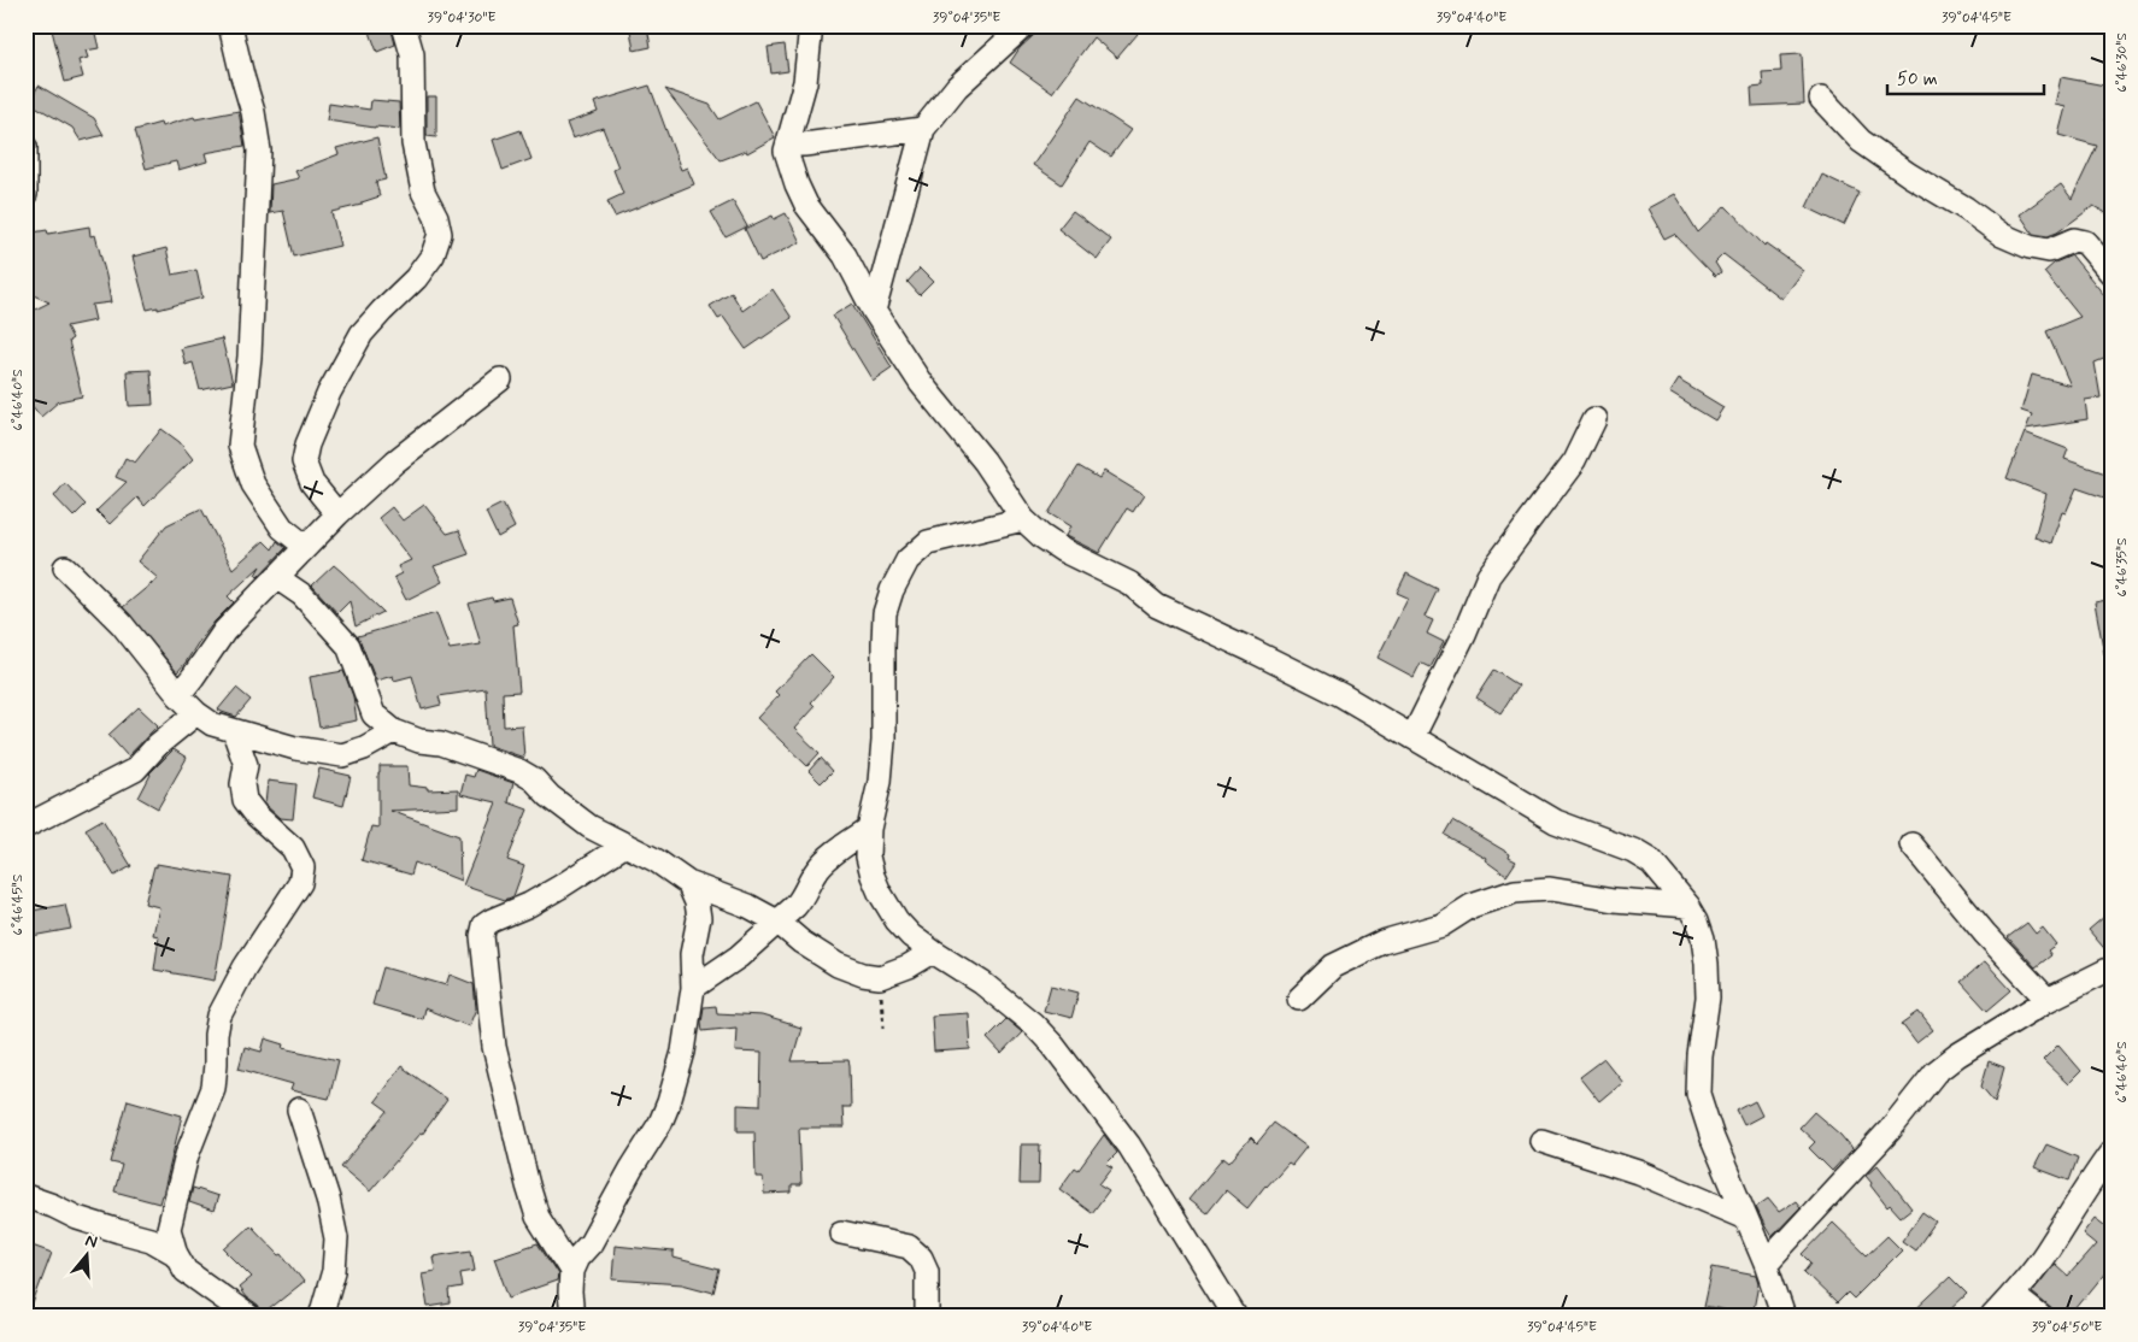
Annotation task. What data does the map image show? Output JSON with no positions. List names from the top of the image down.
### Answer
{
  "scale_bar": "50 m",
  "north": "top",
  "coordinates": [
    "39°04'30\"E",
    "39°04'35\"E",
    "39°04'40\"E",
    "39°04'45\"E",
    "6°46'30\"S",
    "6°46'40\"S",
    "6°46'35\"S",
    "6°46'45\"S",
    "39°04'50\"E"
  ]
}
